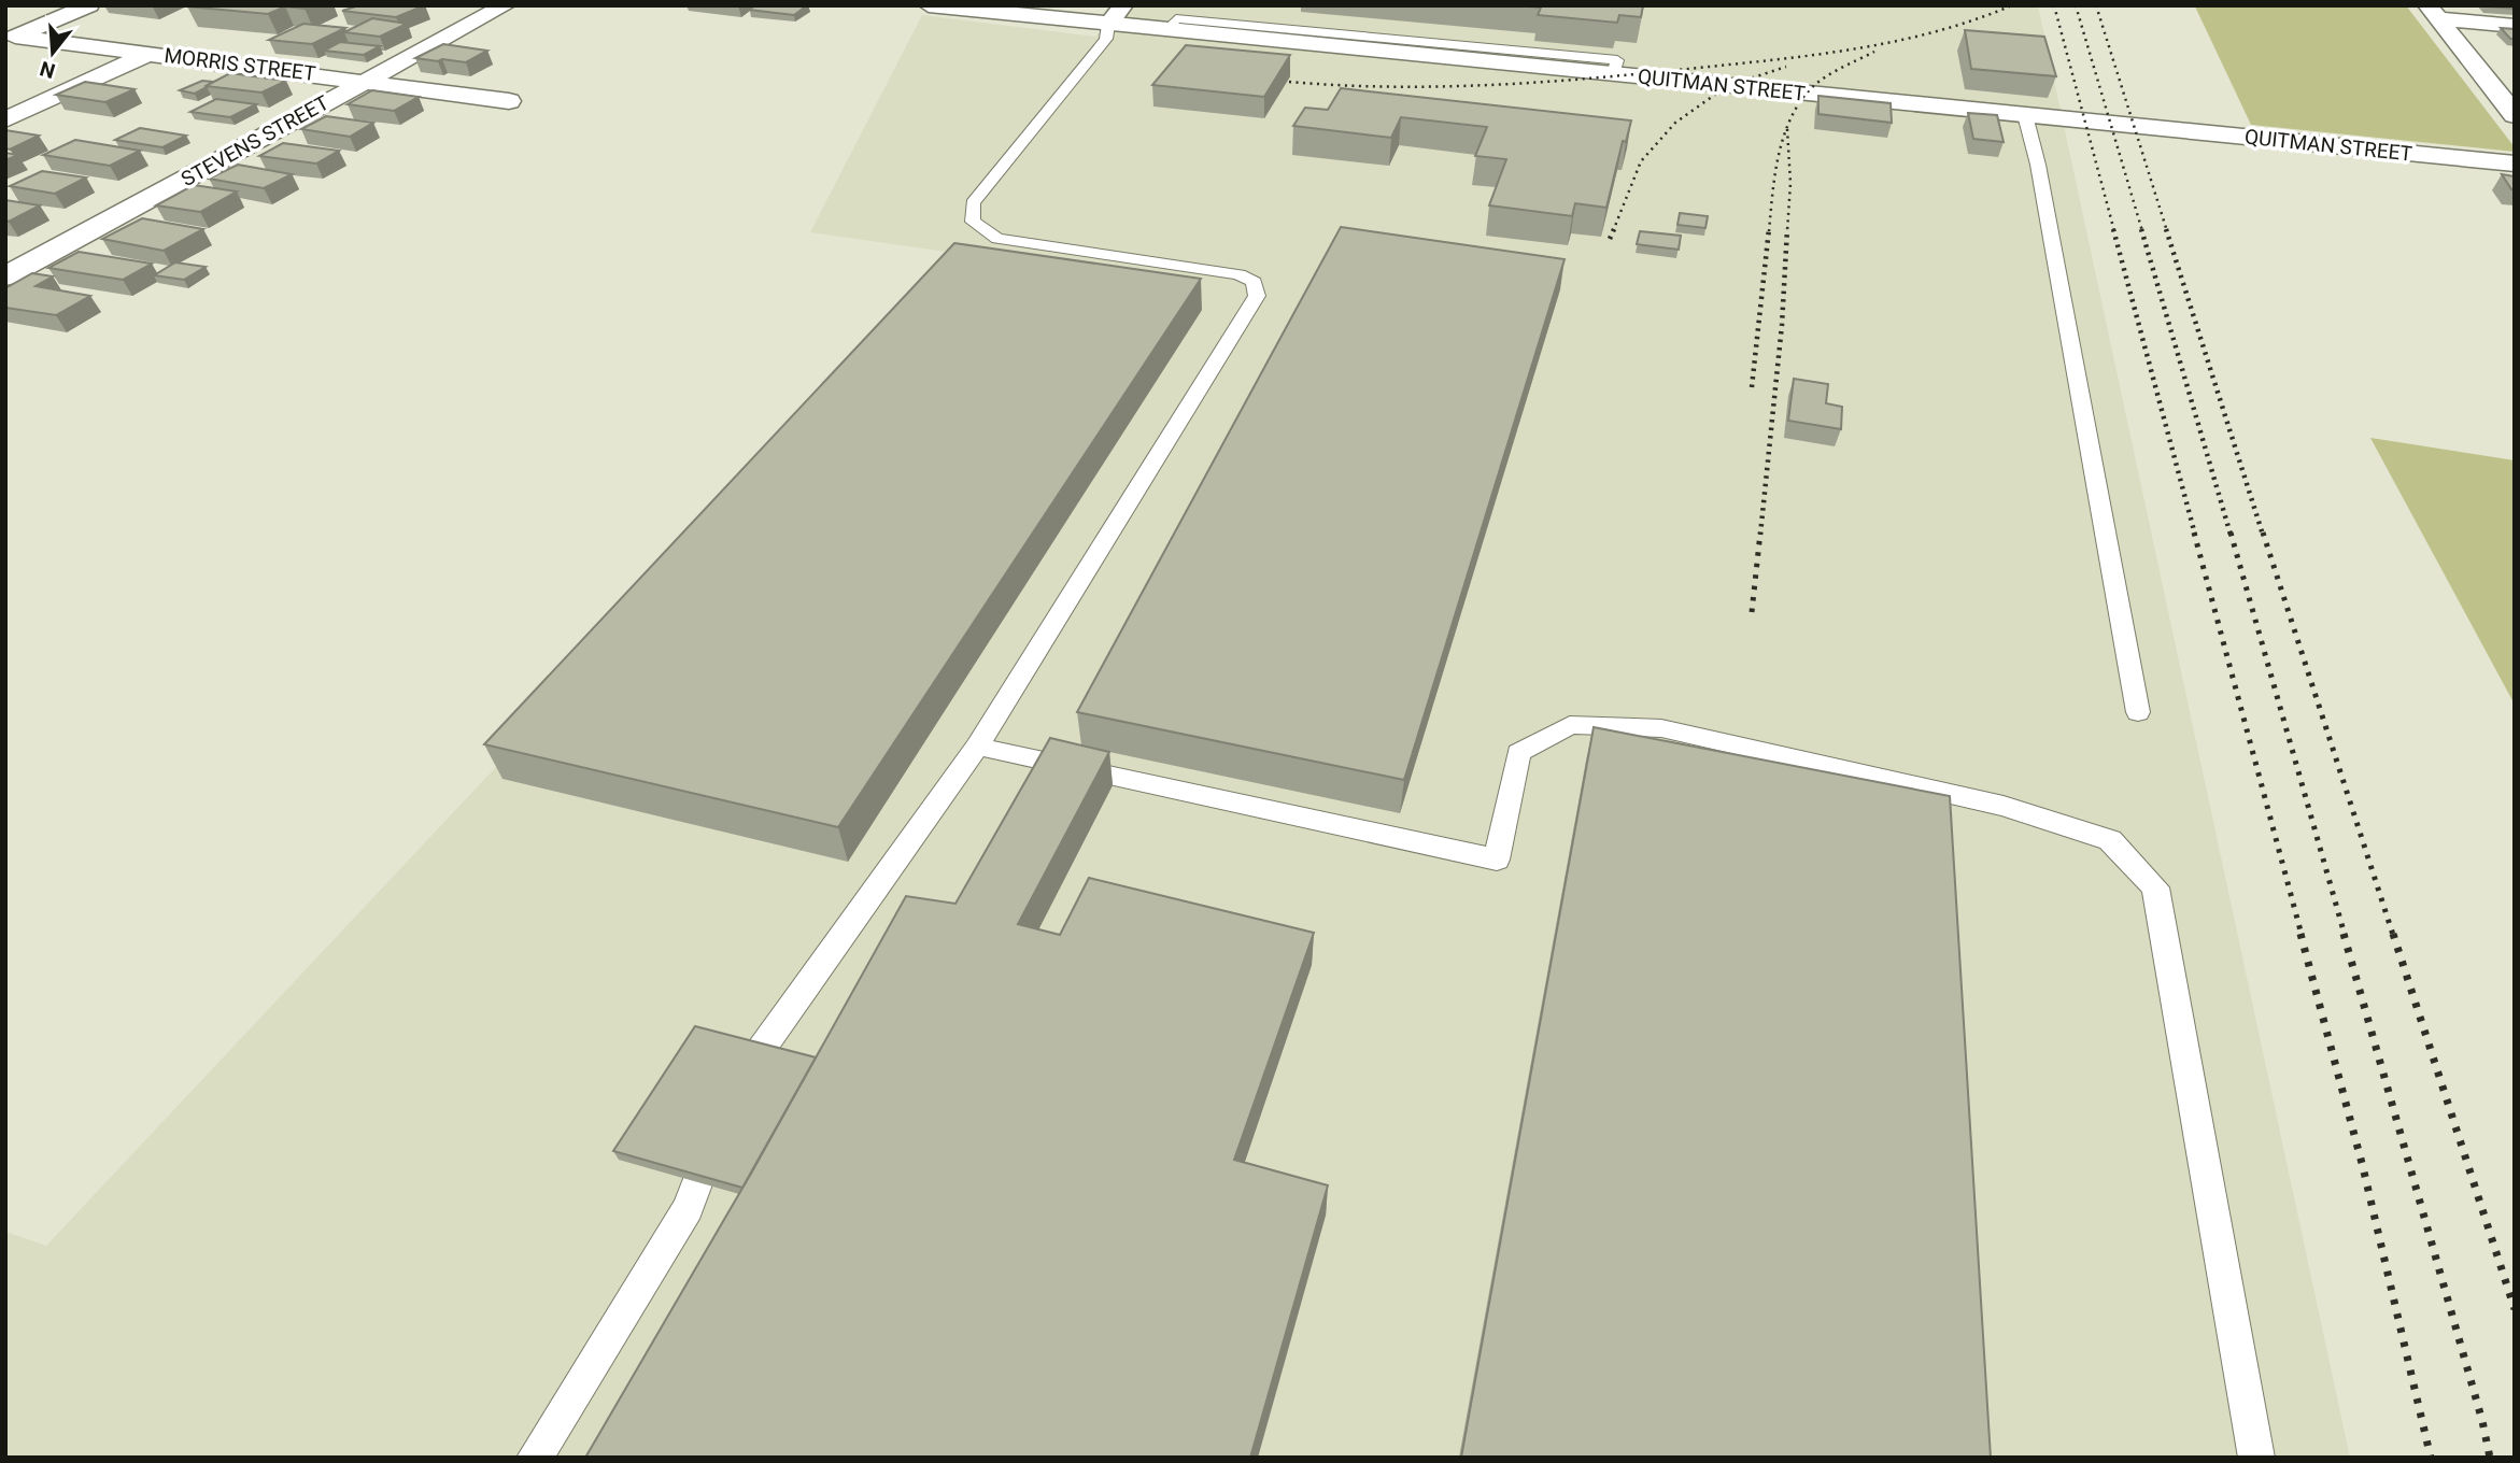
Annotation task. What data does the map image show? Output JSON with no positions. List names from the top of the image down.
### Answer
{
  "streets": {
    "street": ["MORRIS STREET", "QUITMAN STREET", "STEVENS STREET"]
  },
  "crossings": [
    ["MORRIS STREET", "STEVENS STREET"]
  ],
  "north": "bottom"
}
